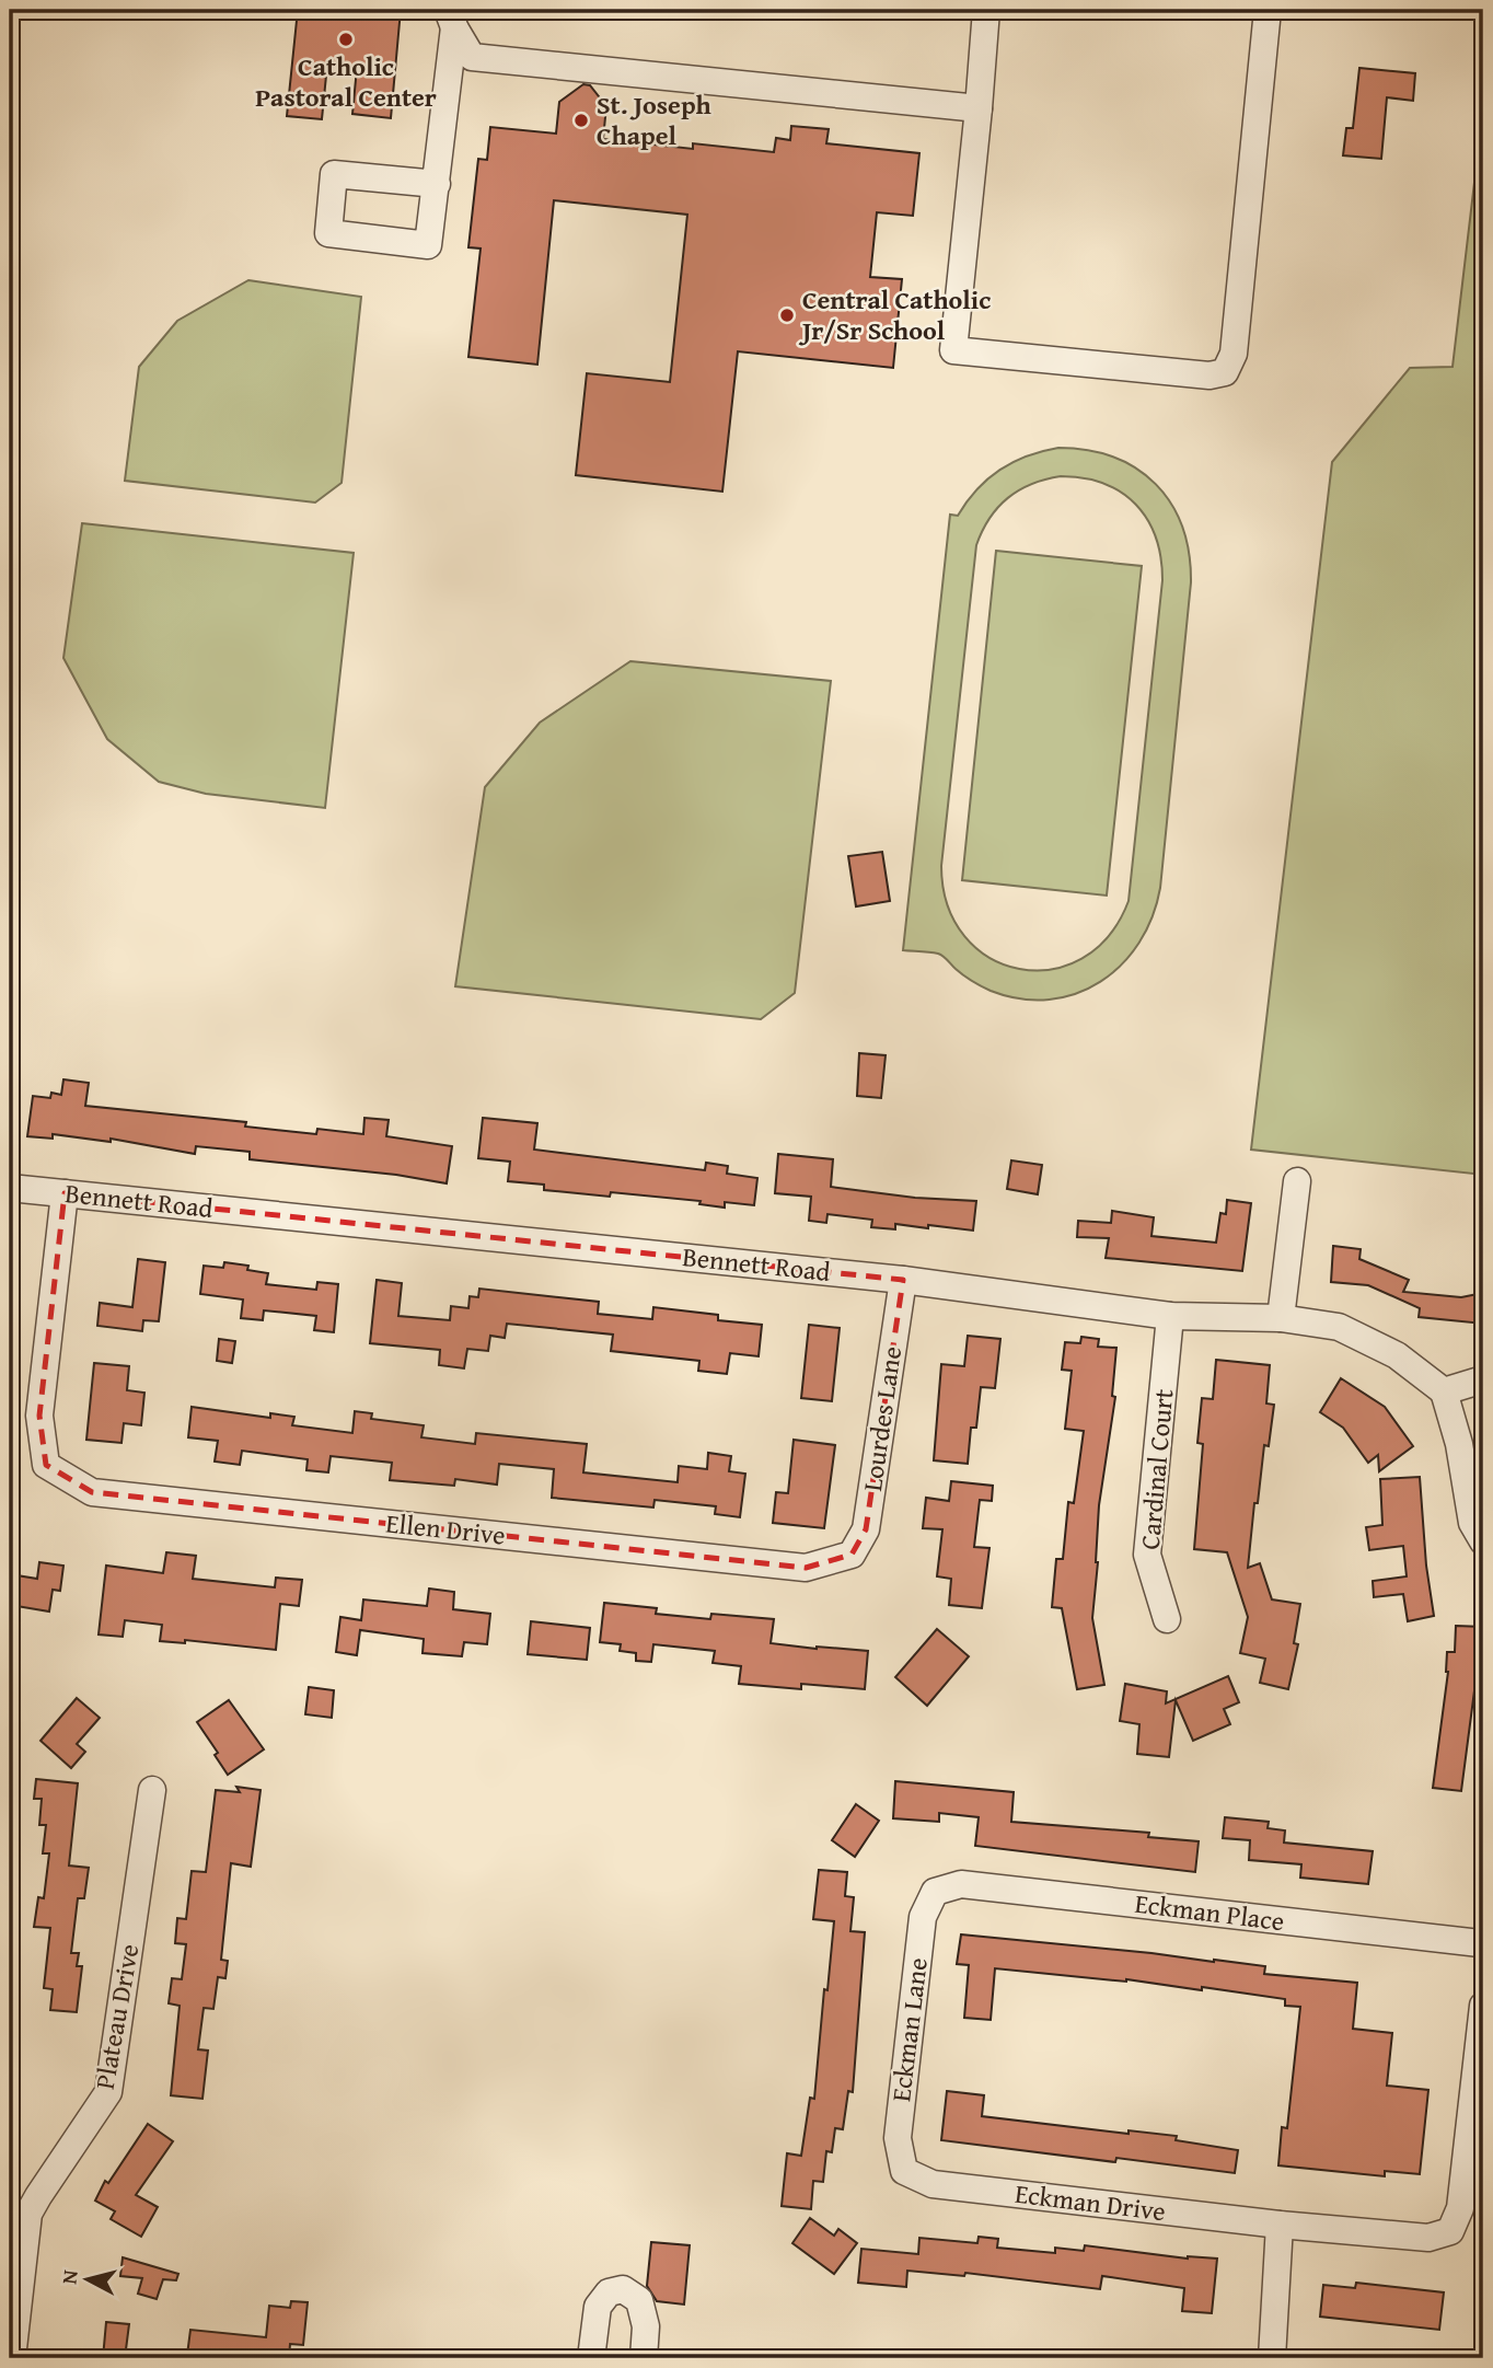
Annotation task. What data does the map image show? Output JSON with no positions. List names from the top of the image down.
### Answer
{
  "streets": {
    "street": [
      "Bennett Road",
      "Lourdes Lane",
      "Cardinal Court",
      "Ellen Drive",
      "Eckman Place",
      "Plateau Drive",
      "Eckman Lane",
      "Eckman Drive"
    ]
  },
  "crossings": [
    ["Bennett Road", "Lourdes Lane"],
    ["Bennett Road", "Cardinal Court"],
    ["Bennett Road", "Ellen Drive"],
    ["Lourdes Lane", "Ellen Drive"],
    ["Eckman Place", "Eckman Lane"],
    ["Eckman Lane", "Eckman Drive"]
  ],
  "places": ["Catholic Pastoral Center", "St. Joseph Chapel", "Central Catholic Jr/Sr School"],
  "north": "left"
}
